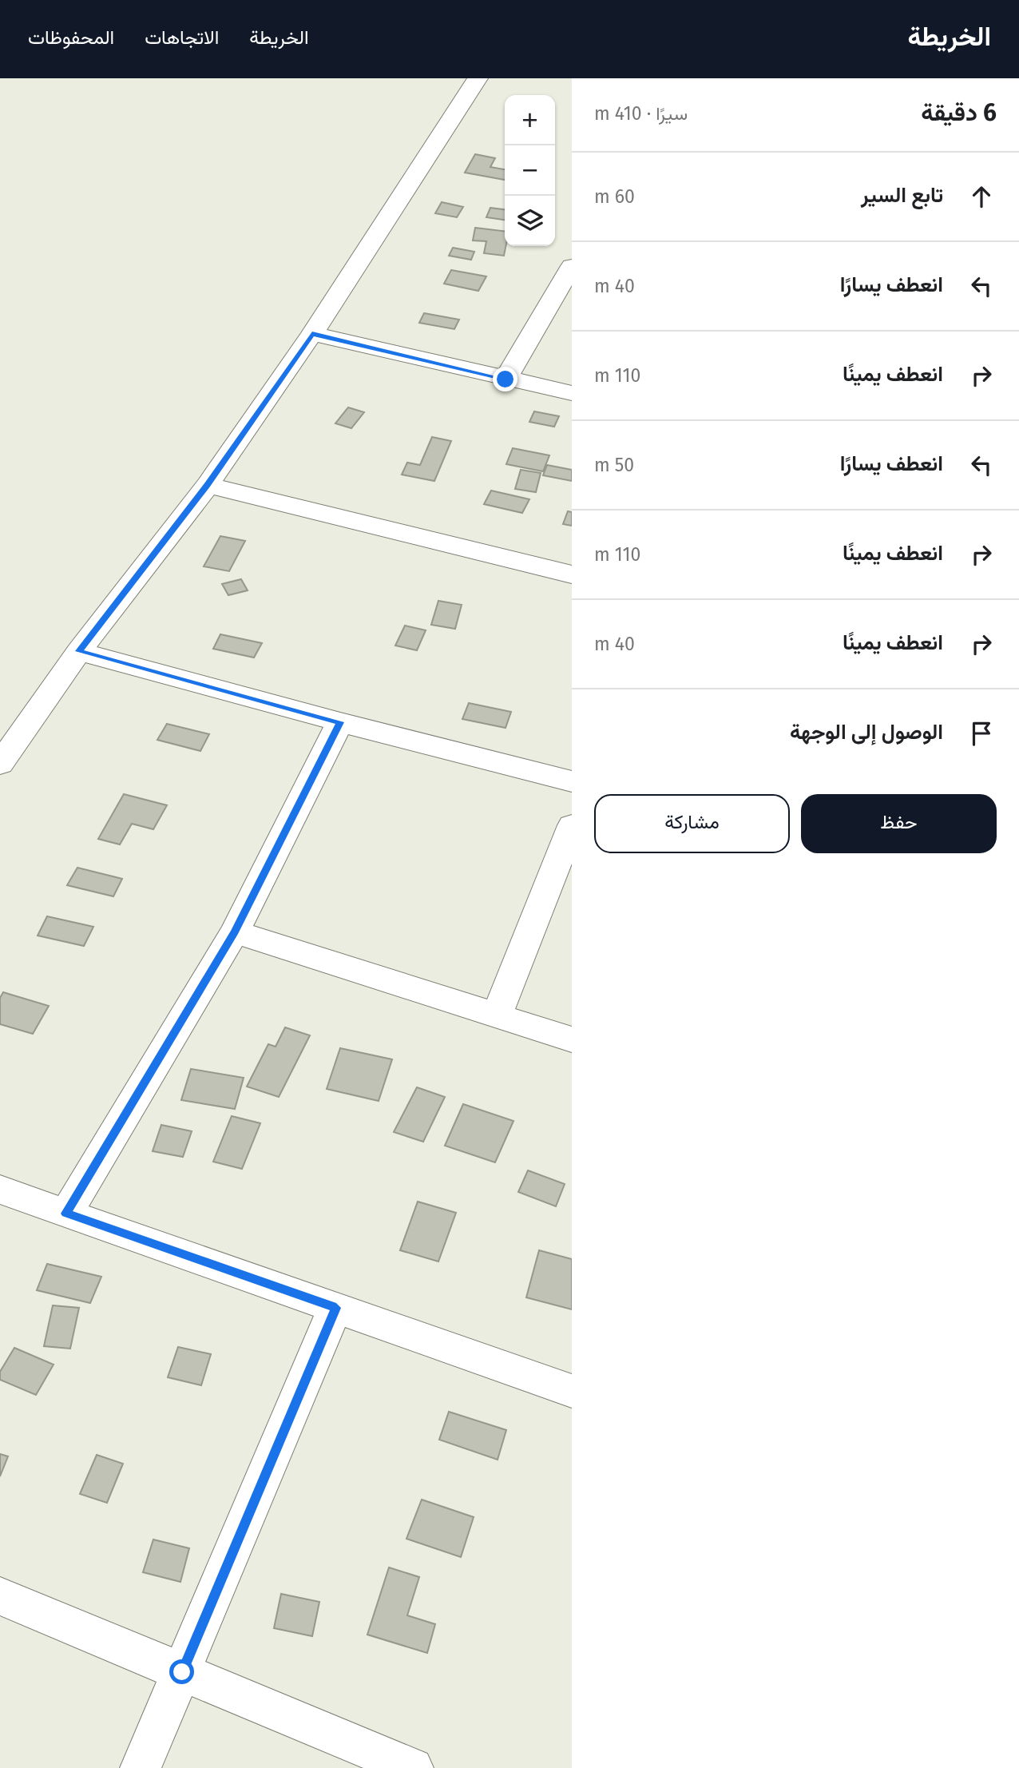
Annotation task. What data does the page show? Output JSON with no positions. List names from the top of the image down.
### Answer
{
  "page": {
    "header": "الخريطة",
    "nav": ["الخريطة", "الاتجاهات", "المحفوظات"],
    "heading": ["6 دقيقة", "سيرًا · 410 m"],
    "map_buttons": ["+", "−"],
    "list": [
      ["تابع السير", "60 m"],
      ["انعطف يسارًا", "40 m"],
      ["انعطف يمينًا", "110 m"],
      ["انعطف يسارًا", "50 m"],
      ["انعطف يمينًا", "110 m"],
      ["انعطف يمينًا", "40 m"],
      "الوصول إلى الوجهة"
    ],
    "buttons": ["حفظ", "مشاركة"]
  }
}
